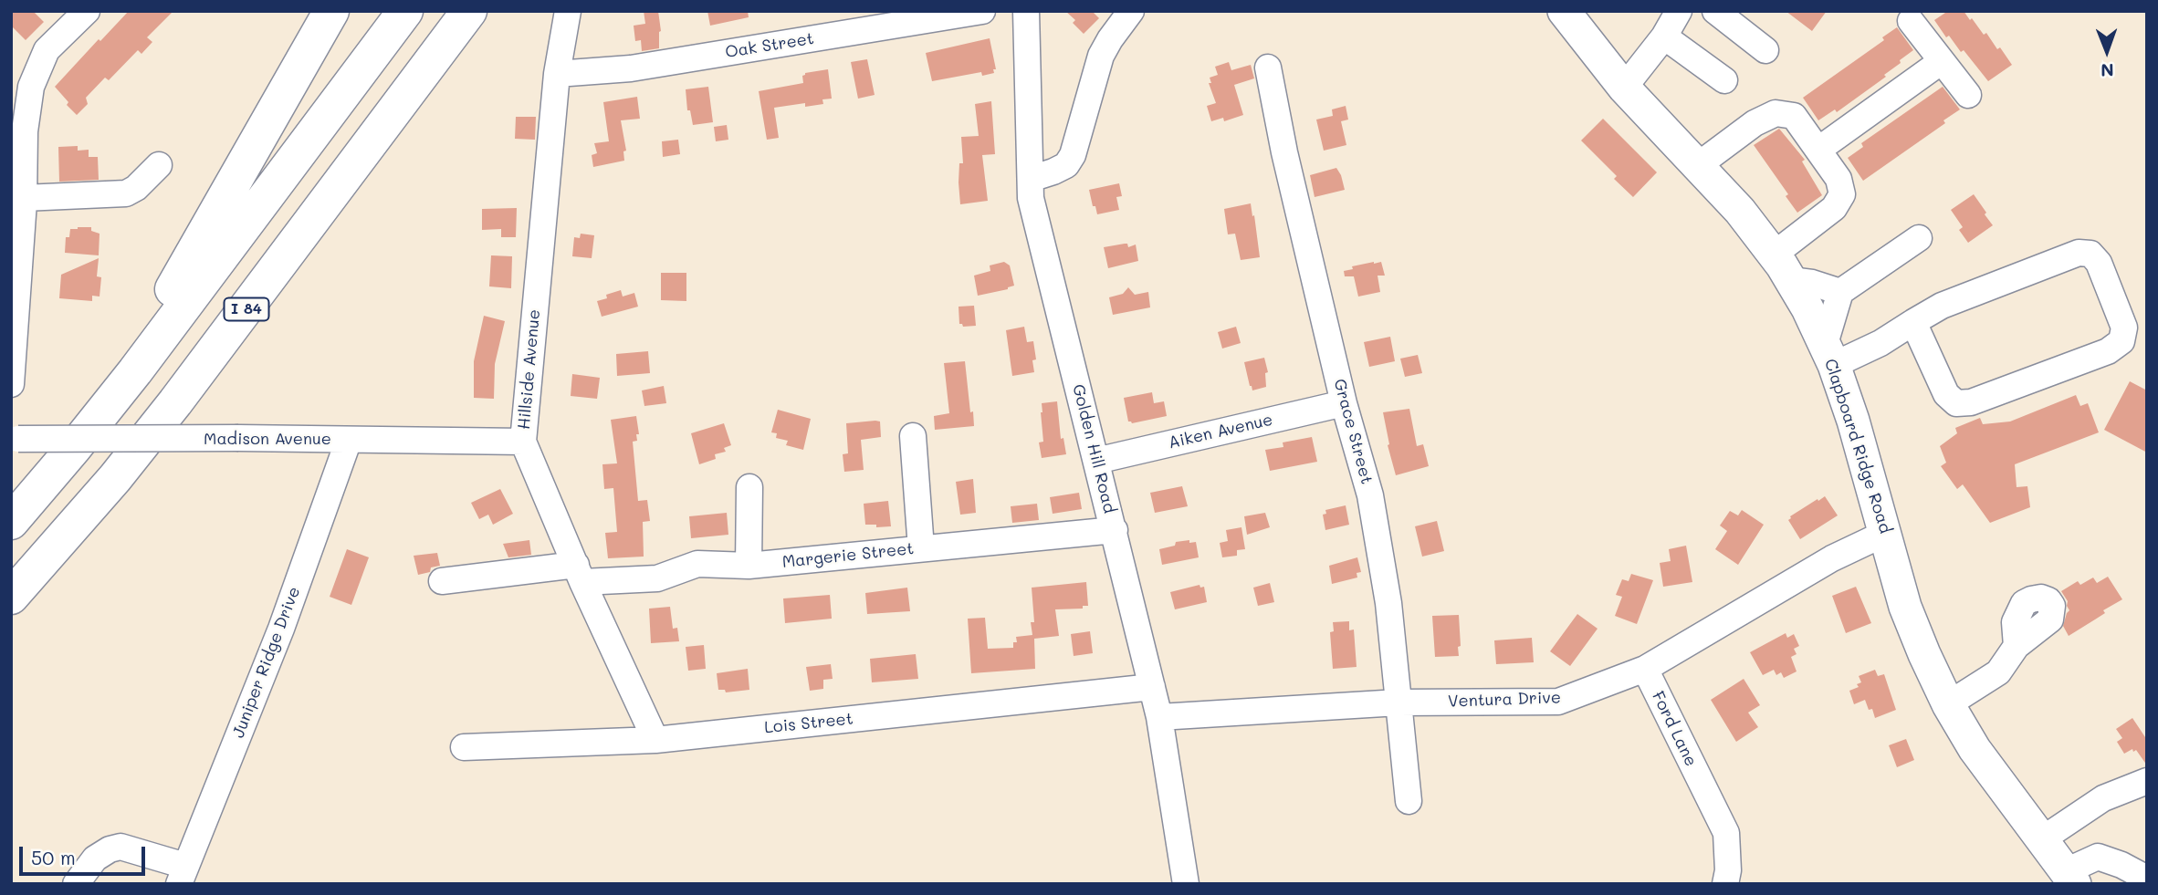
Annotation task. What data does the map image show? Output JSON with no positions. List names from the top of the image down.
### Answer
{
  "streets": {
    "highway": ["I 84"],
    "main road": ["Clapboard Ridge Road"],
    "street": [
      "Oak Street",
      "Hillside Avenue",
      "Aiken Avenue",
      "Grace Street",
      "Madison Avenue",
      "Golden Hill Road",
      "Margerie Street",
      "Juniper Ridge Drive",
      "Ventura Drive",
      "Lois Street",
      "Ford Lane"
    ]
  },
  "crossings": [
    ["Oak Street", "Hillside Avenue"],
    ["Hillside Avenue", "Madison Avenue"],
    ["Hillside Avenue", "Margerie Street"],
    ["Hillside Avenue", "Lois Street"],
    ["Aiken Avenue", "Grace Street"],
    ["Aiken Avenue", "Golden Hill Road"],
    ["Grace Street", "Ventura Drive"],
    ["Madison Avenue", "Juniper Ridge Drive"],
    ["Clapboard Ridge Road", "Ventura Drive"],
    ["Golden Hill Road", "Margerie Street"],
    ["Golden Hill Road", "Ventura Drive"],
    ["Golden Hill Road", "Lois Street"],
    ["Ventura Drive", "Ford Lane"]
  ],
  "scale_bar": "50 m",
  "north": "bottom"
}
